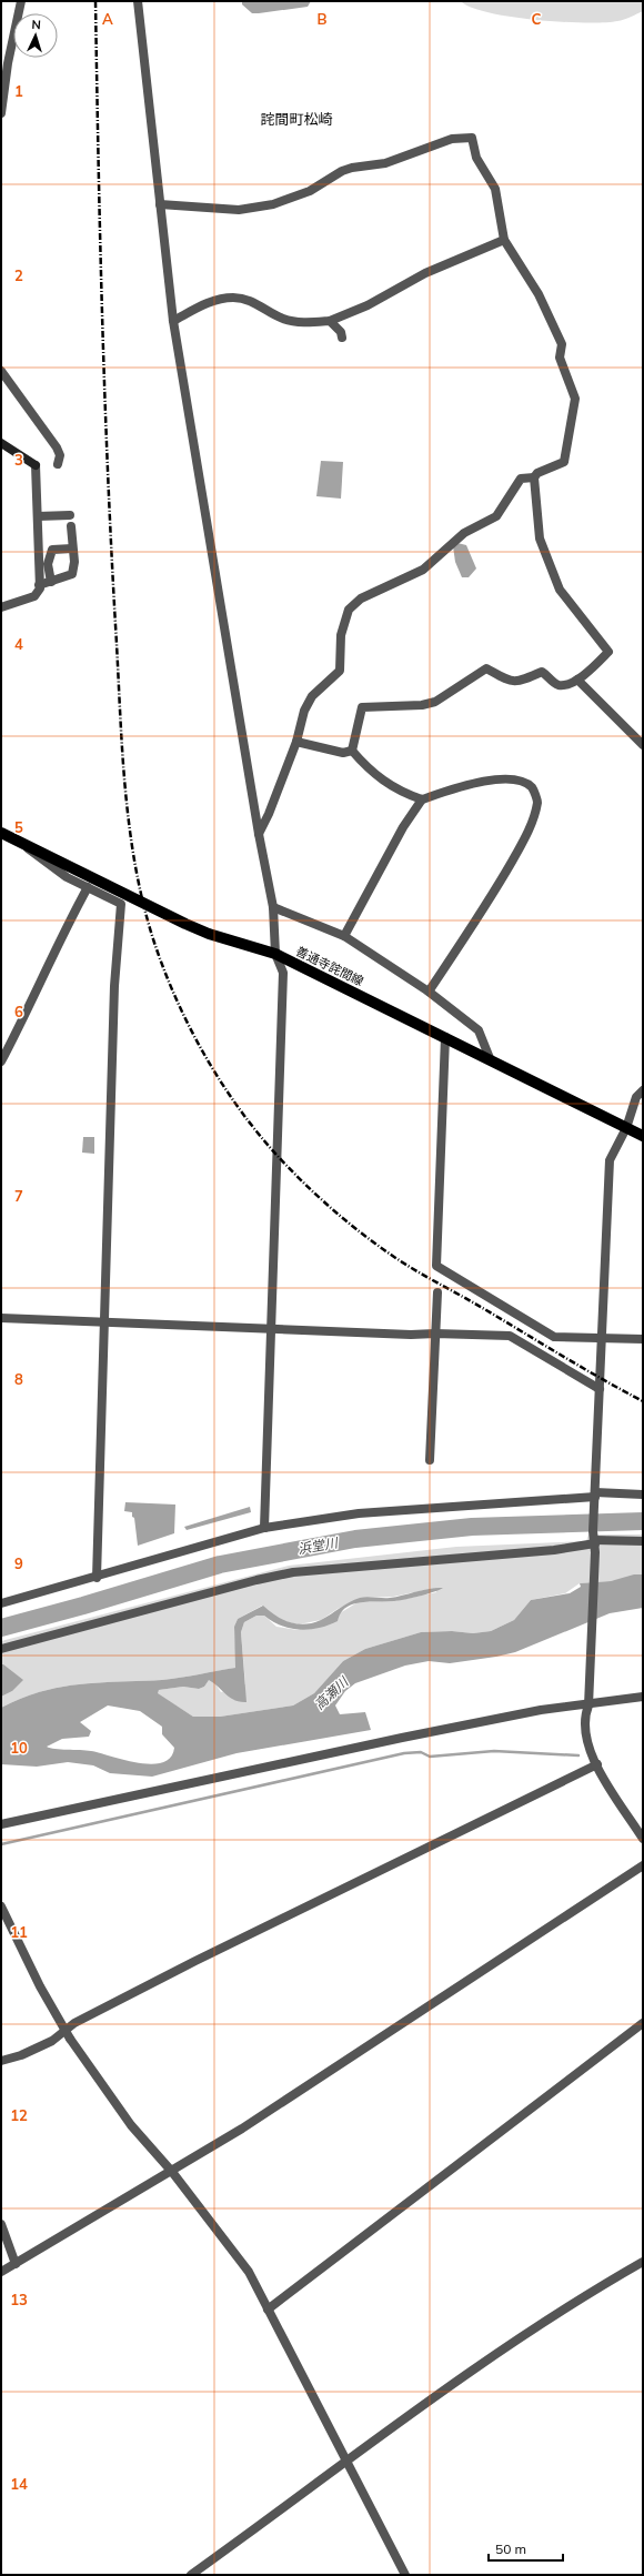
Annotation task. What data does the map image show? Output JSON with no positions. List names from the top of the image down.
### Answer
{
  "streets": {
    "main road": ["善通寺詫間線"]
  },
  "districts": ["詫間町松崎"],
  "water": ["浜堂川", "高瀬川"],
  "scale_bar": "50 m",
  "north": "top",
  "grid": {
    "columns": ["A", "B", "C"],
    "rows": [
      "1",
      "2",
      "3",
      "4",
      "5",
      "6",
      "7",
      "8",
      "9",
      "10",
      "11",
      "12",
      "13",
      "14"
    ]
  }
}
